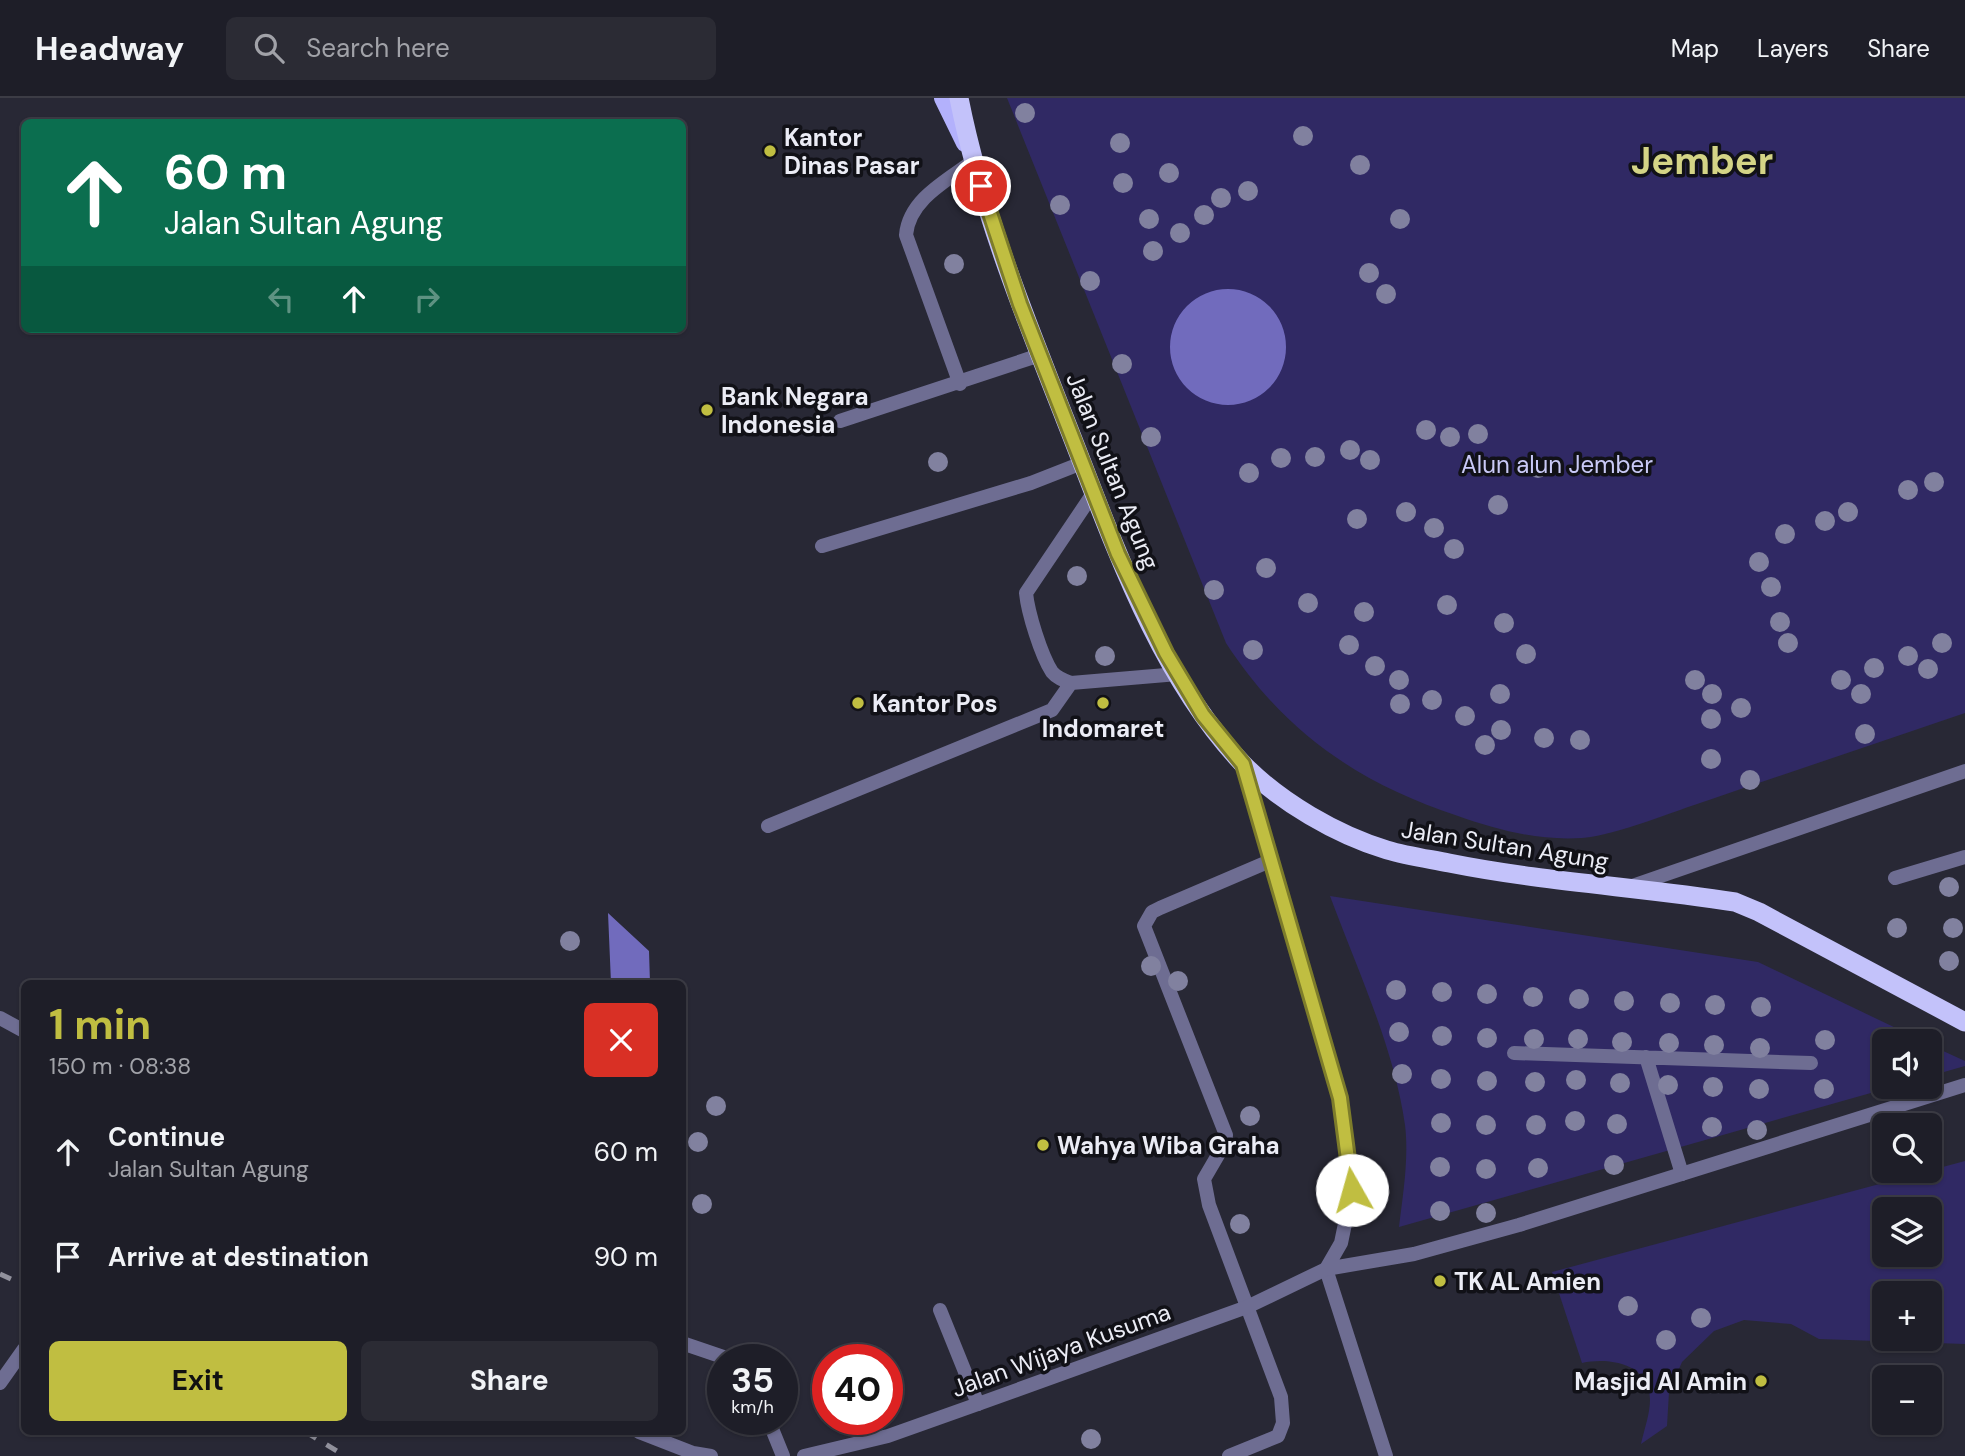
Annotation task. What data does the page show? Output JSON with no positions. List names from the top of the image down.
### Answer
{
  "streets": {
    "highway": ["Jalan Sultan Agung"],
    "street": ["Jalan Wijaya Kusuma"]
  },
  "districts": ["Jember"],
  "parks": ["Alun alun Jember"],
  "places": [
    "Kantor Dinas Pasar",
    "Bank Negara Indonesia",
    "Kantor Pos",
    "Indomaret",
    "Wahya Wiba Graha",
    "TK AL Amien",
    "Masjid Al Amin"
  ],
  "page": {
    "header": "Headway",
    "search": "Search here",
    "nav": ["Map", "Layers", "Share"],
    "turn": ["60 m", "Jalan Sultan Agung"],
    "heading": ["1 min", "150 m · 08:38"],
    "map_buttons": ["+", "−"],
    "list": [
      {
        "name": "Continue",
        "note": "Jalan Sultan Agung",
        "value": "60 m"
      },
      {
        "name": "Arrive at destination",
        "value": "90 m"
      }
    ],
    "buttons": ["Exit", "Share"],
    "speed": "35 km/h",
    "limit": "40"
  }
}
